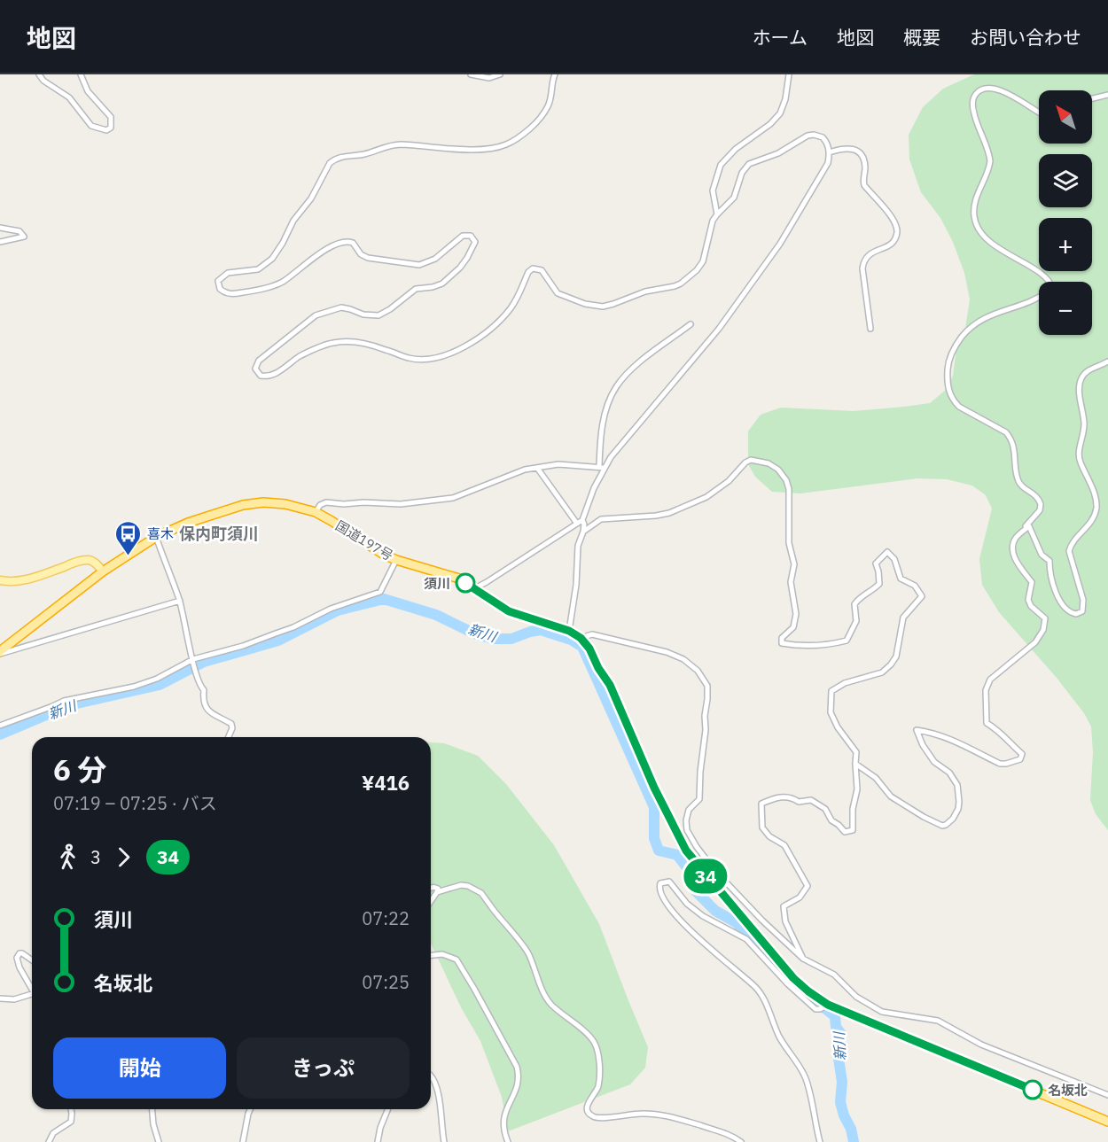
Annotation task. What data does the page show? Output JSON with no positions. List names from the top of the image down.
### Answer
{
  "streets": {
    "highway": ["国道197号"]
  },
  "districts": ["保内町須川"],
  "water": ["新川"],
  "places": {
    "bus stop": ["喜木"],
    "other": ["須川", "名坂北"]
  },
  "lines": ["bus line 34"],
  "north": "top left",
  "page": {
    "header": "地図",
    "nav": [
      "ホーム",
      "地図",
      "概要",
      "お問い合わせ"
    ],
    "on_map": "34",
    "map_buttons": ["+", "−"],
    "heading": ["6 分", "07:19 – 07:25 · バス", "¥416"],
    "legs": ["3", "34"],
    "list": [
      {
        "name": "須川",
        "value": "07:22"
      },
      {
        "name": "名坂北",
        "value": "07:25"
      }
    ],
    "buttons": ["開始", "きっぷ"]
  }
}
